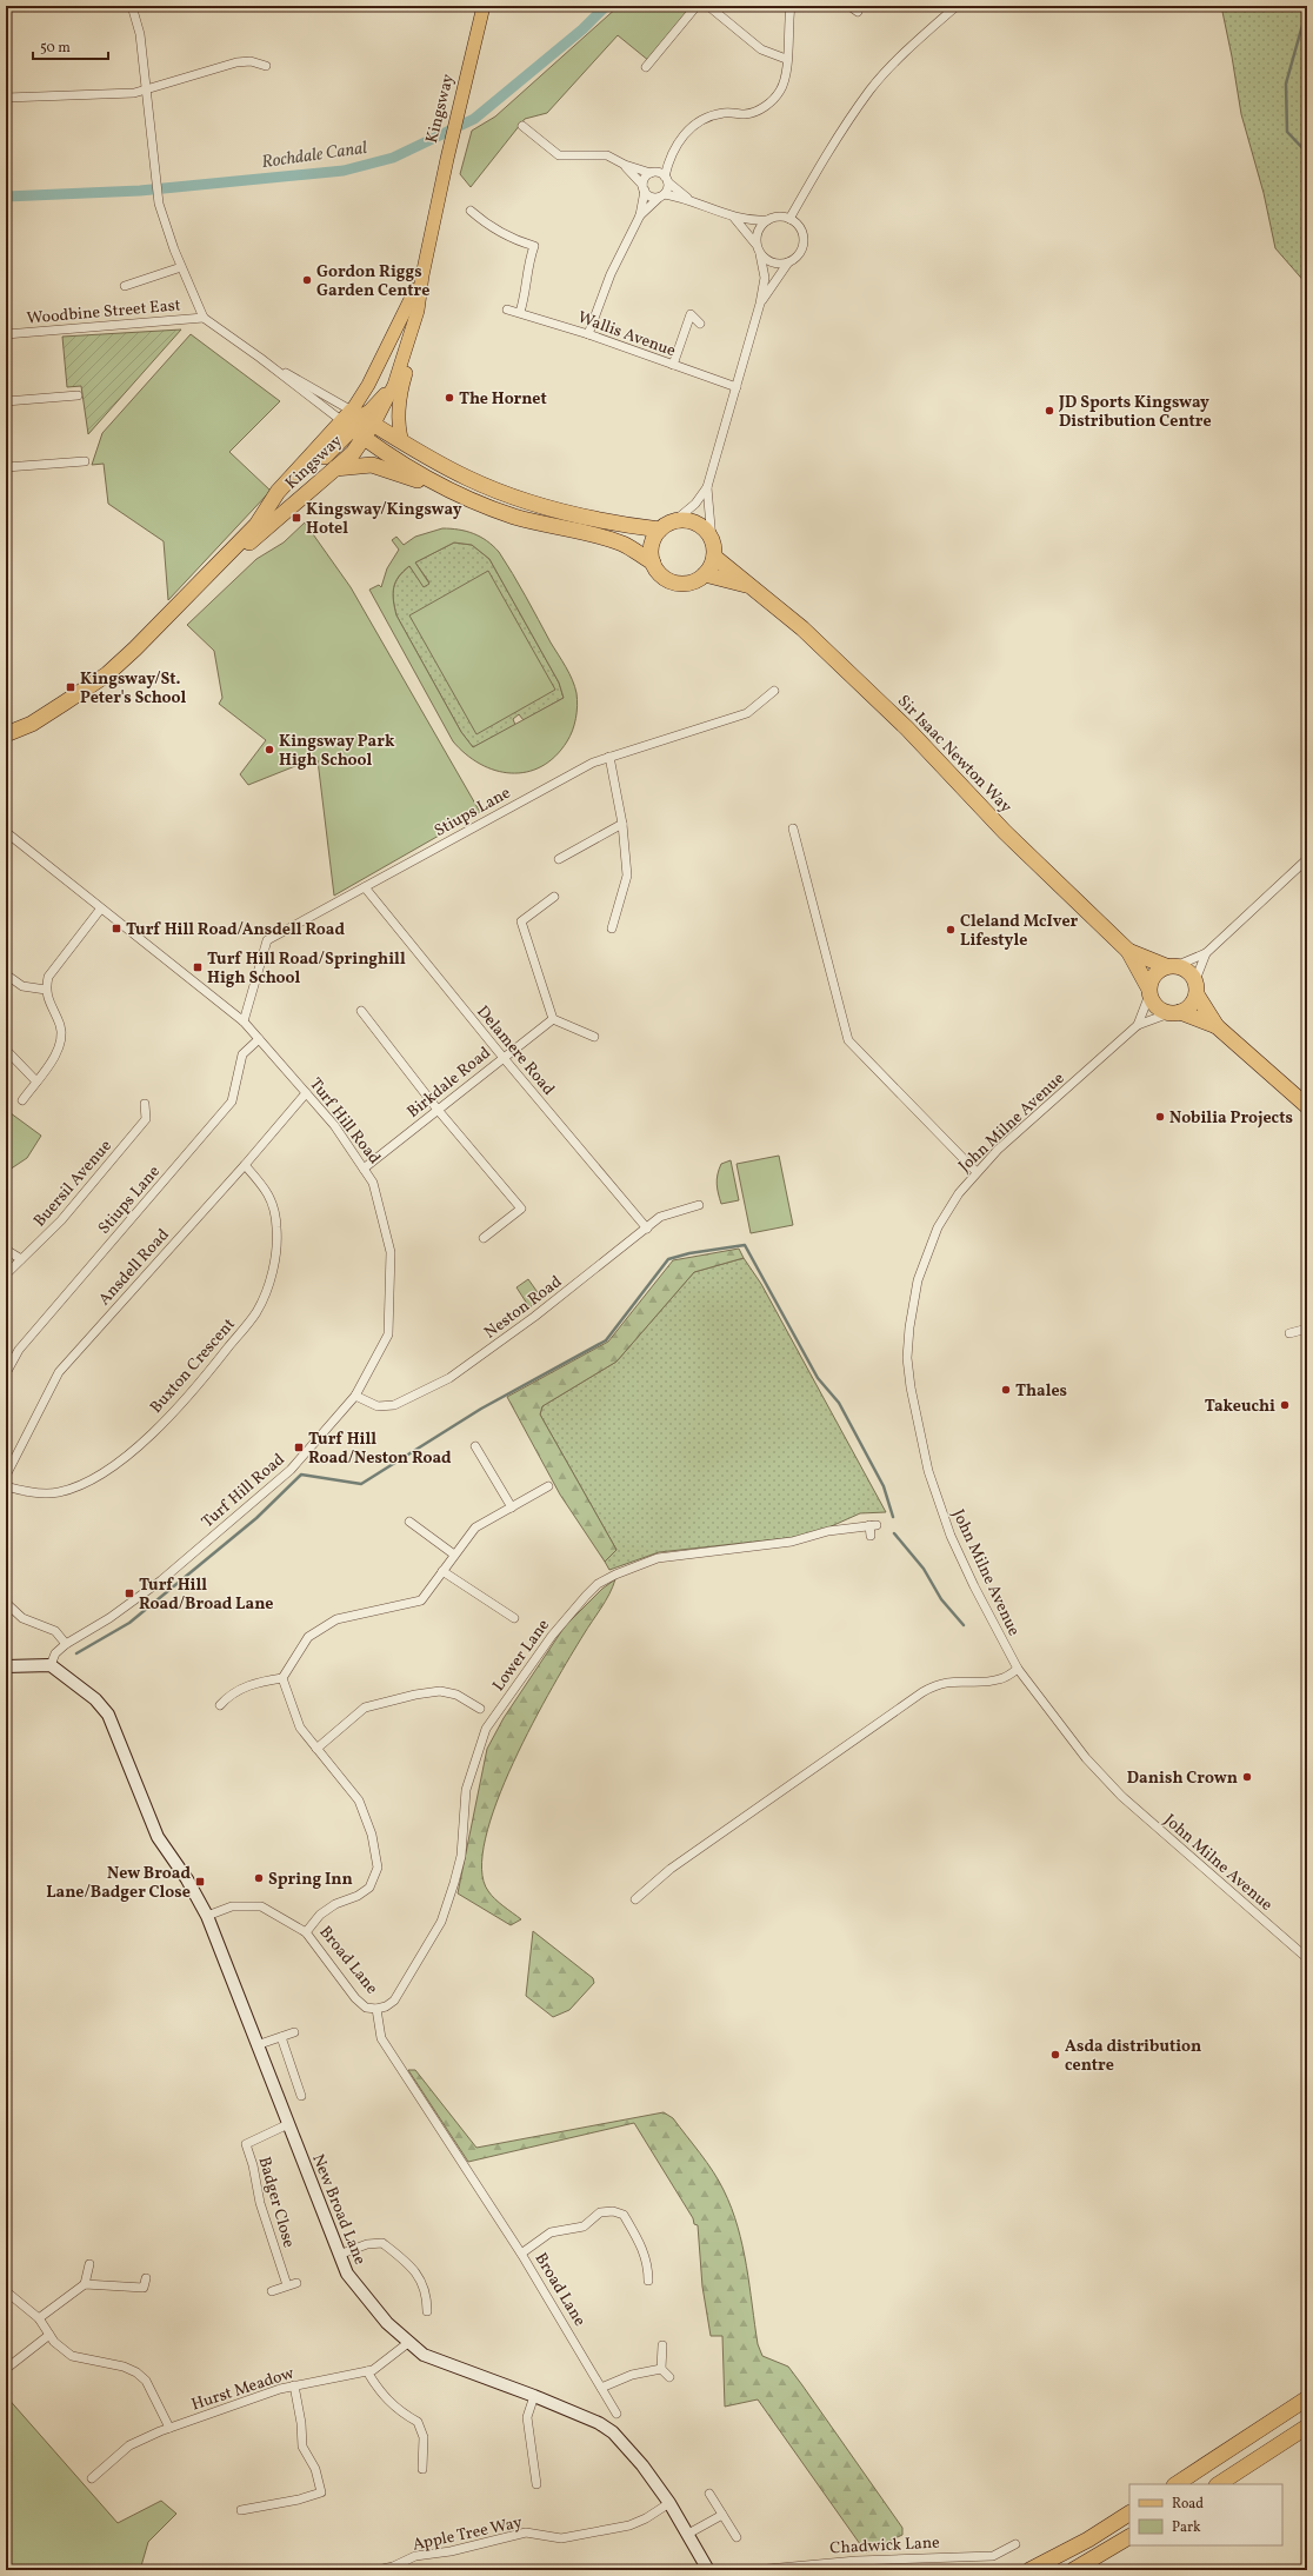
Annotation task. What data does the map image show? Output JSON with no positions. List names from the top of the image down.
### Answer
{
  "streets": {
    "highway": ["Kingsway", "Sir Isaac Newton Way"],
    "main road": ["New Broad Lane"],
    "street": [
      "Woodbine Street East",
      "Wallis Avenue",
      "Stiups Lane",
      "Delamere Road",
      "Birkdale Road",
      "Turf Hill Road",
      "John Milne Avenue",
      "Buersil Avenue",
      "Ansdell Road",
      "Neston Road",
      "Buxton Crescent",
      "Lower Lane",
      "Broad Lane",
      "Badger Close",
      "Hurst Meadow",
      "Apple Tree Way",
      "Chadwick Lane"
    ]
  },
  "crossings": [
    ["Sir Isaac Newton Way", "John Milne Avenue"],
    ["Stiups Lane", "Delamere Road"],
    ["Stiups Lane", "Turf Hill Road"],
    ["Delamere Road", "Birkdale Road"],
    ["Delamere Road", "Neston Road"],
    ["Birkdale Road", "Turf Hill Road"],
    ["Turf Hill Road", "Ansdell Road"],
    ["Turf Hill Road", "Neston Road"],
    ["Ansdell Road", "Buxton Crescent"],
    ["Lower Lane", "Broad Lane"],
    ["Broad Lane", "New Broad Lane"],
    ["Badger Close", "New Broad Lane"],
    ["New Broad Lane", "Hurst Meadow"],
    ["New Broad Lane", "Apple Tree Way"]
  ],
  "water": ["Rochdale Canal"],
  "places": {
    "other": [
      "Gordon Riggs Garden Centre",
      "The Hornet",
      "JD Sports Kingsway Distribution Centre",
      "Kingsway Park High School",
      "Cleland McIver Lifestyle",
      "Nobilia Projects",
      "Thales",
      "Takeuchi",
      "Danish Crown",
      "Spring Inn",
      "Asda distribution centre"
    ],
    "transit": [
      "Kingsway/Kingsway Hotel",
      "Kingsway/St. Peter's School",
      "Turf Hill Road/Ansdell Road",
      "Turf Hill Road/Springhill High School",
      "Turf Hill Road/Neston Road",
      "Turf Hill Road/Broad Lane",
      "New Broad Lane/Badger Close"
    ]
  },
  "legend": ["Road", "Park"],
  "scale_bar": "50 m"
}
